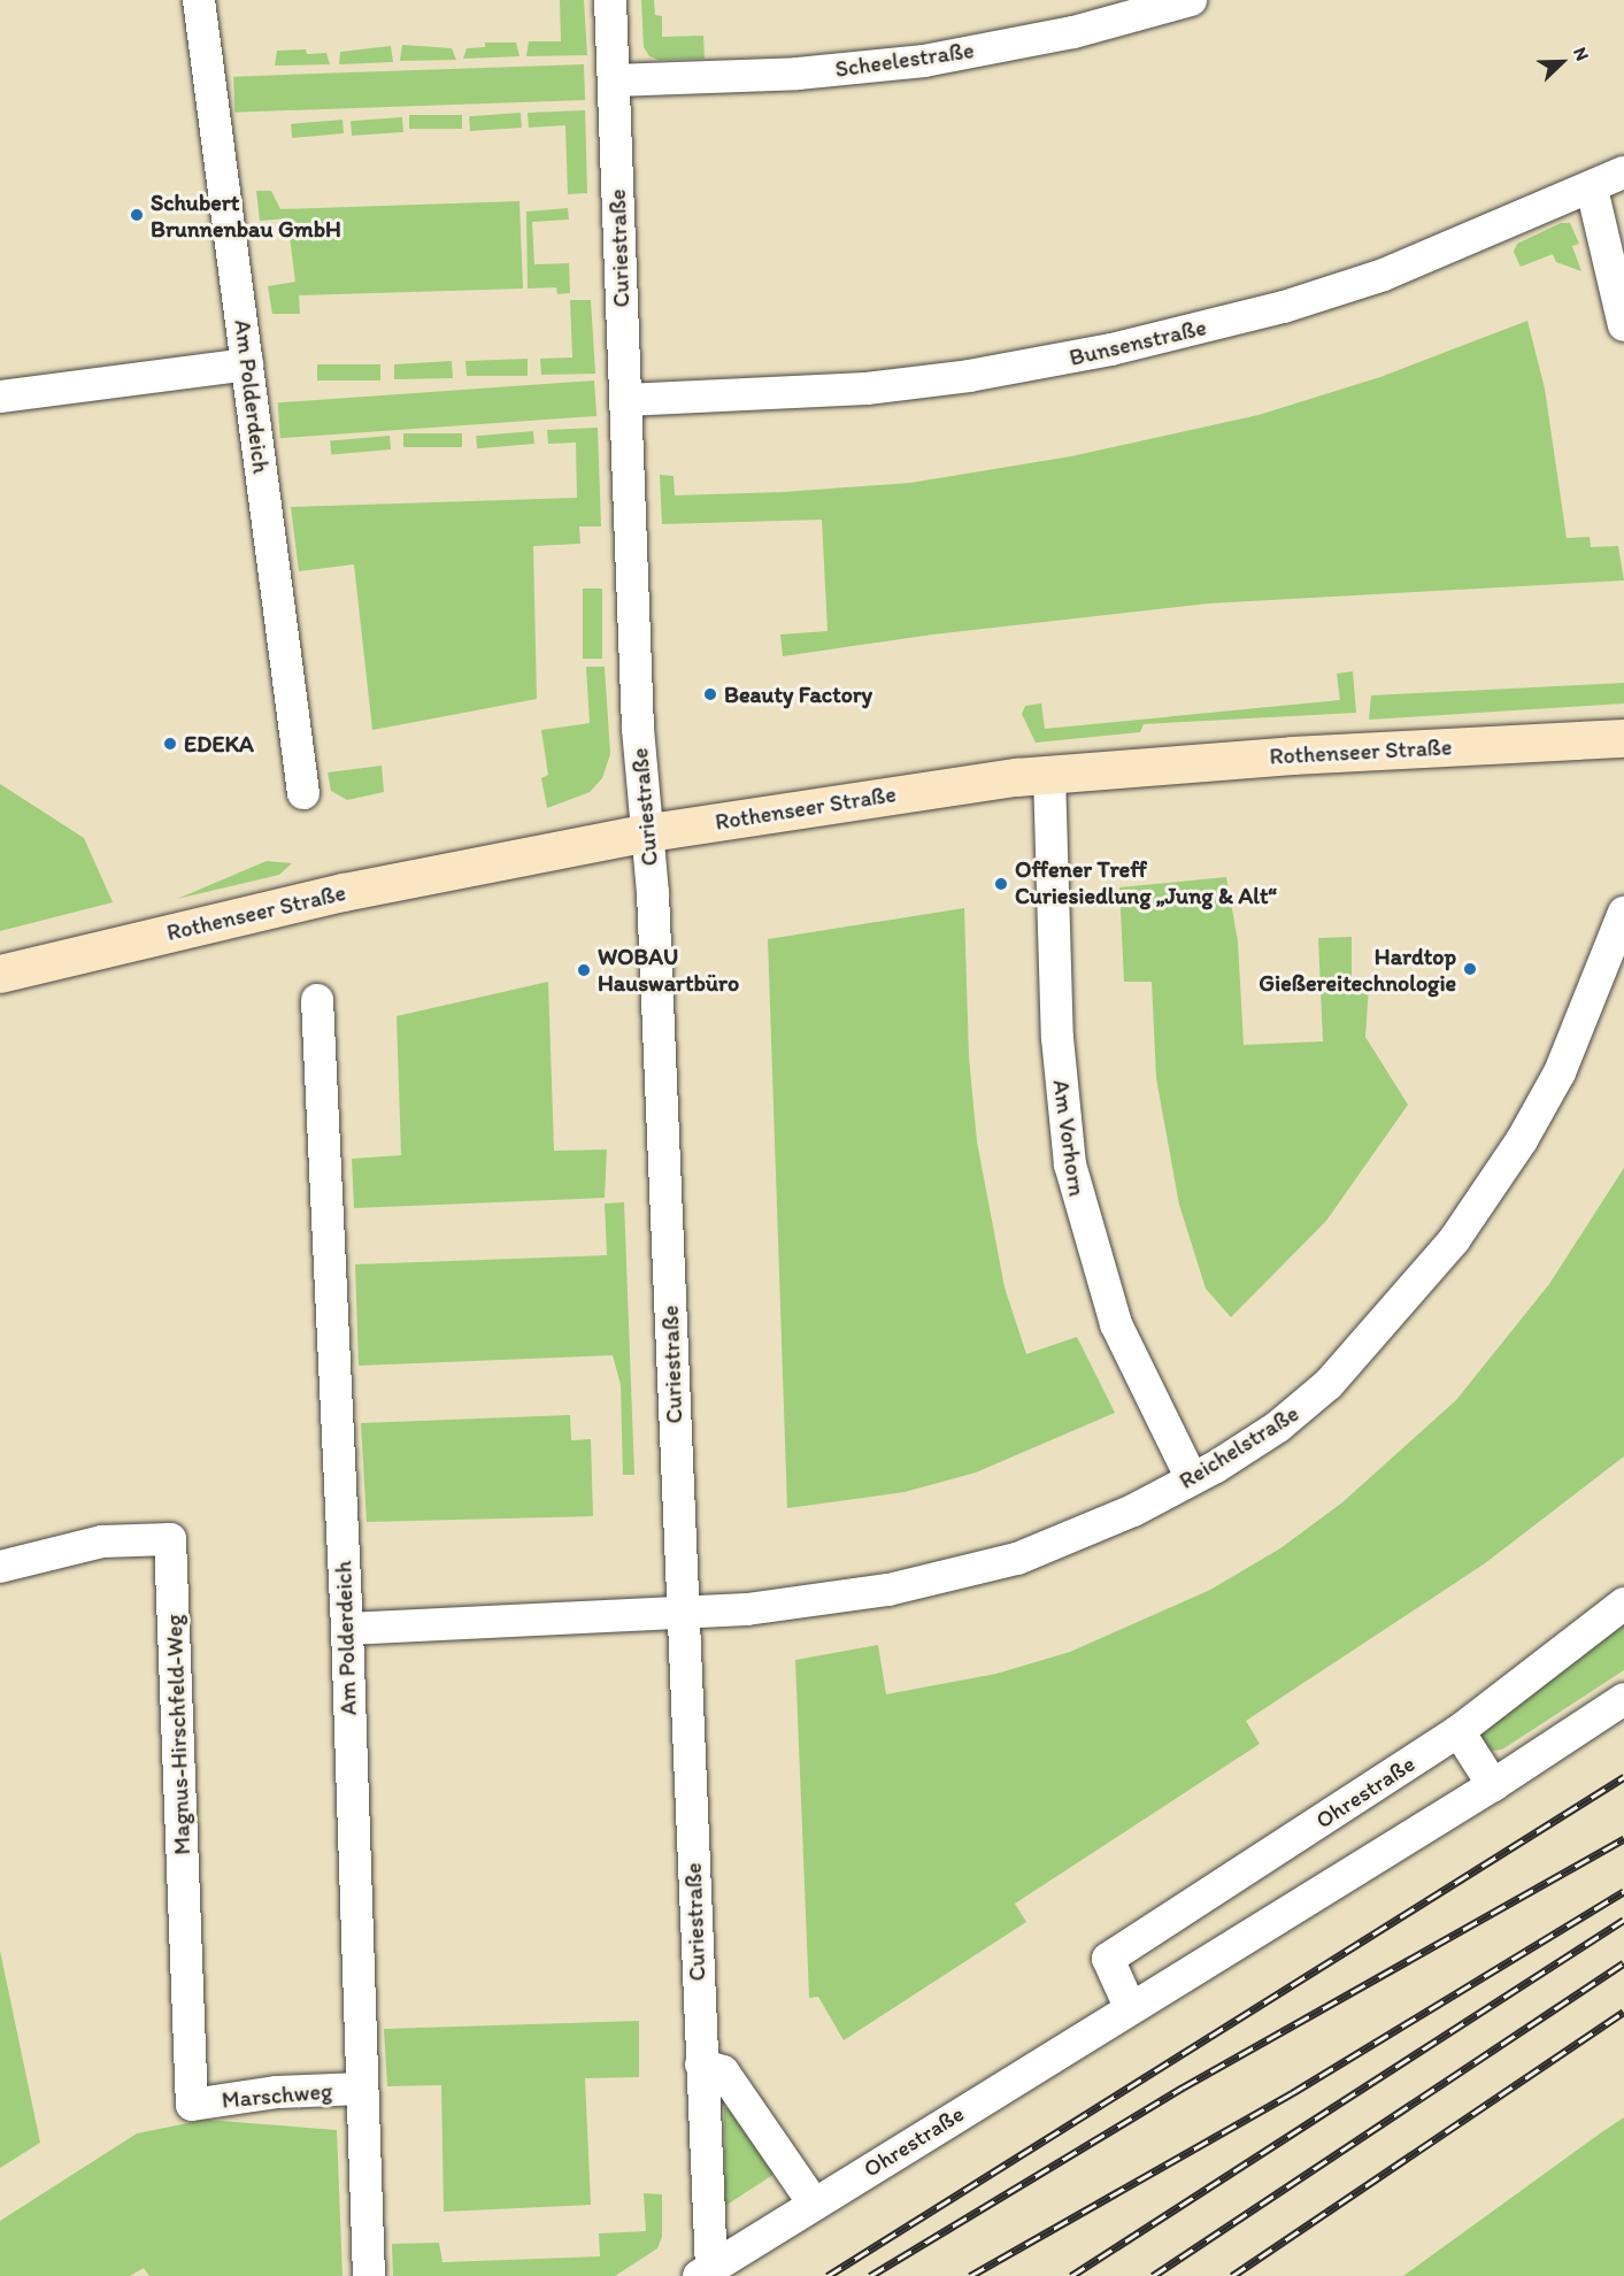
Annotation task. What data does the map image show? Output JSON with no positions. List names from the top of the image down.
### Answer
{
  "streets": {
    "street": [
      "Scheelestraße",
      "Curiestraße",
      "Bunsenstraße",
      "Am Polderdeich",
      "Rothenseer Straße",
      "Am Vorhorn",
      "Reichelstraße",
      "Magnus-Hirschfeld-Weg",
      "Ohrestraße",
      "Marschweg"
    ]
  },
  "crossings": [
    ["Scheelestraße", "Curiestraße"],
    ["Curiestraße", "Bunsenstraße"],
    ["Curiestraße", "Rothenseer Straße"],
    ["Curiestraße", "Reichelstraße"],
    ["Curiestraße", "Ohrestraße"],
    ["Am Polderdeich", "Marschweg"],
    ["Rothenseer Straße", "Am Vorhorn"],
    ["Am Vorhorn", "Reichelstraße"],
    ["Magnus-Hirschfeld-Weg", "Marschweg"]
  ],
  "places": [
    "Schubert Brunnenbau GmbH",
    "Beauty Factory",
    "EDEKA",
    "Offener Treff Curiesiedlung „Jung & Alt“",
    "Hardtop Gießereitechnologie",
    "WOBAU Hauswartbüro"
  ],
  "north": "top right"
}
